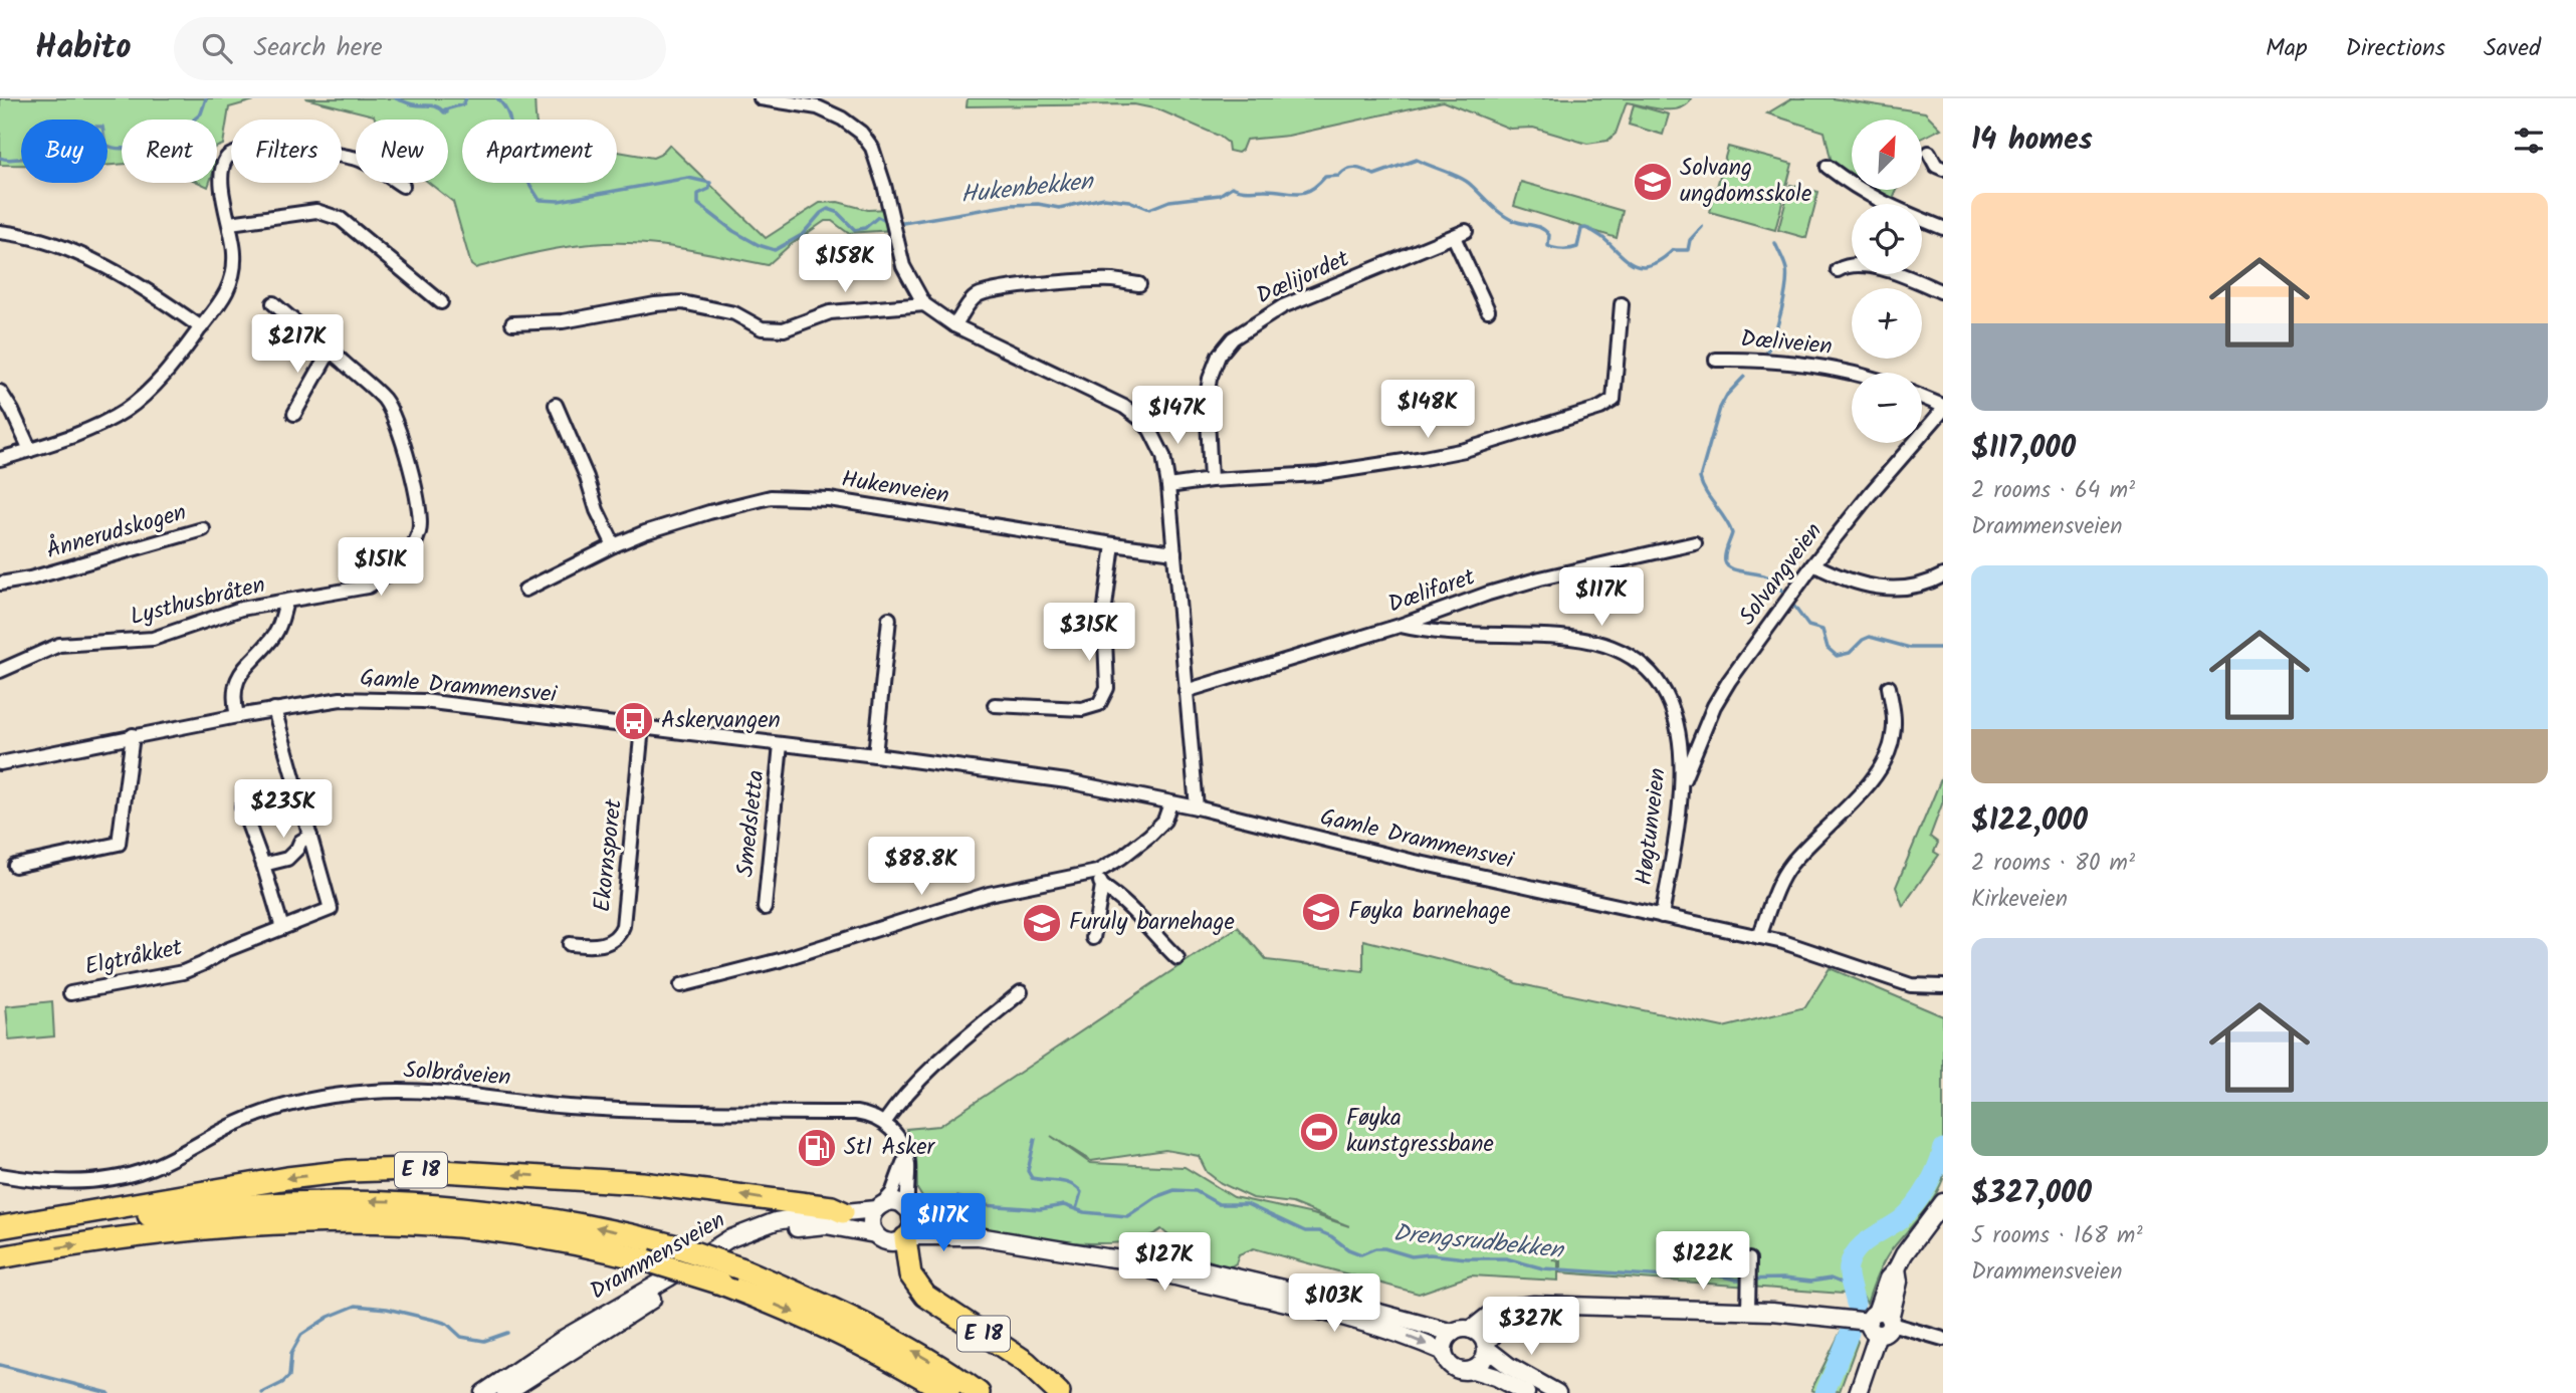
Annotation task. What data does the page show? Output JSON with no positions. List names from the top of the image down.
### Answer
{
  "streets": {
    "highway": ["E 18"],
    "main road": ["Drammensveien"],
    "street": [
      "Dælijordet",
      "Dæliveien",
      "Hukenveien",
      "Ånnerudskogen",
      "Solvangveien",
      "Dælifaret",
      "Lysthusbråten",
      "Gamle Drammensvei",
      "Smedsletta",
      "Høgtunveien",
      "Ekornsporet",
      "Elgtråkket",
      "Solbråveien"
    ]
  },
  "crossings": [
    ["Solvangveien", "Høgtunveien"],
    ["Dælifaret", "Høgtunveien"],
    ["Lysthusbråten", "Gamle Drammensvei"],
    ["Gamle Drammensvei", "Smedsletta"],
    ["Gamle Drammensvei", "Høgtunveien"],
    ["Gamle Drammensvei", "Ekornsporet"],
    ["Gamle Drammensvei", "Elgtråkket"],
    ["E 18", "Drammensveien"]
  ],
  "water": ["Hukenbekken", "Drengsrudbekken"],
  "places": {
    "school or university": ["Solvang ungdomsskole", "Føyka barnehage", "Furuly barnehage"],
    "bus stop": ["Askervangen"],
    "sports": ["Føyka kunstgressbane"],
    "fuel station": ["St1 Asker"]
  },
  "north": "top right",
  "page": {
    "header": "Habito",
    "search": "Search here",
    "nav": ["Map", "Directions", "Saved"],
    "heading": "14 homes",
    "map_buttons": ["+", "−"],
    "chip": [
      "Buy",
      "Rent",
      "Filters",
      "New",
      "Apartment"
    ],
    "list": [
      {
        "name": "$117,000",
        "note": "2 rooms · 64 m² · Drammensveien"
      },
      {
        "name": "$122,000",
        "note": "2 rooms · 80 m² · Kirkeveien"
      },
      {
        "name": "$327,000",
        "note": "5 rooms · 168 m² · Drammensveien"
      }
    ],
    "price": [
      "$158K",
      "$217K",
      "$148K",
      "$147K",
      "$151K",
      "$117K",
      "$315K",
      "$235K",
      "$88.8K",
      "$117K",
      "$122K",
      "$127K",
      "$103K",
      "$327K"
    ]
  }
}
